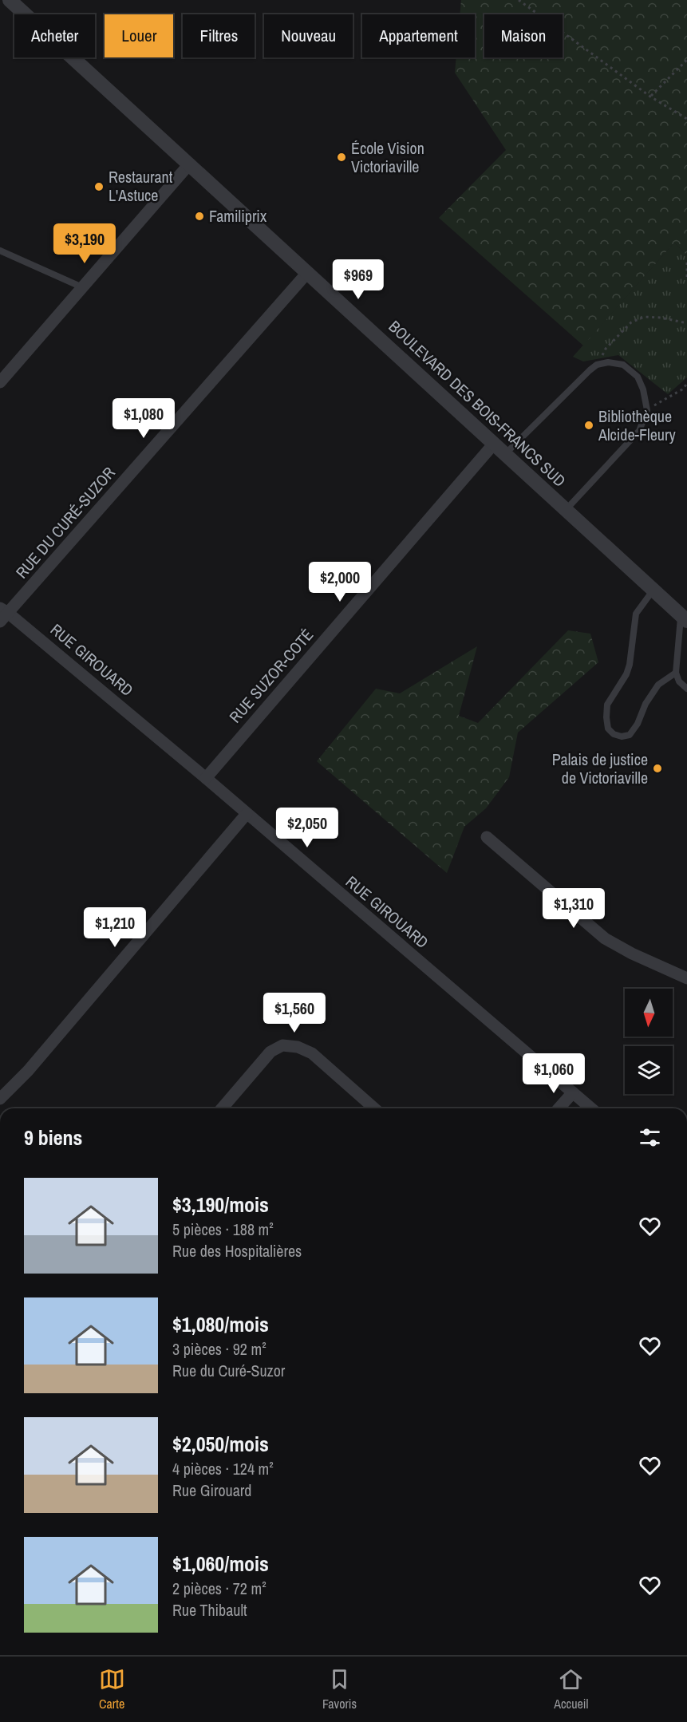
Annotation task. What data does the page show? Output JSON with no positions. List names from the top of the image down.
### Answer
{
  "streets": {
    "street": [
      "BOULEVARD DES BOIS-FRANCS SUD",
      "RUE DU CURÉ-SUZOR",
      "RUE GIROUARD",
      "RUE SUZOR-COTÉ"
    ]
  },
  "crossings": [
    ["BOULEVARD DES BOIS-FRANCS SUD", "RUE DU CURÉ-SUZOR"],
    ["BOULEVARD DES BOIS-FRANCS SUD", "RUE SUZOR-COTÉ"],
    ["RUE DU CURÉ-SUZOR", "RUE GIROUARD"],
    ["RUE GIROUARD", "RUE SUZOR-COTÉ"]
  ],
  "places": [
    "École Vision Victoriaville",
    "Restaurant L'Astuce",
    "Familiprix",
    "Bibliothèque Alcide-Fleury",
    "Palais de justice de Victoriaville"
  ],
  "north": "bottom",
  "page": {
    "chip": [
      "Acheter",
      "Louer",
      "Filtres",
      "Nouveau",
      "Appartement",
      "Maison"
    ],
    "price": [
      "$3,190",
      "$969",
      "$1,080",
      "$2,000",
      "$2,050",
      "$1,310",
      "$1,210",
      "$1,560",
      "$1,060"
    ],
    "heading": "9 biens",
    "list": [
      {
        "name": "$3,190/mois",
        "note": "5 pièces · 188 m² · Rue des Hospitalières"
      },
      {
        "name": "$1,080/mois",
        "note": "3 pièces · 92 m² · Rue du Curé-Suzor"
      },
      {
        "name": "$2,050/mois",
        "note": "4 pièces · 124 m² · Rue Girouard"
      },
      {
        "name": "$1,060/mois",
        "note": "2 pièces · 72 m² · Rue Thibault"
      }
    ],
    "tabs": ["Carte", "Favoris", "Accueil"]
  }
}
